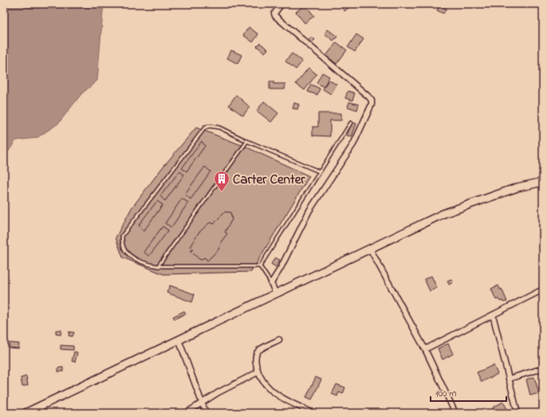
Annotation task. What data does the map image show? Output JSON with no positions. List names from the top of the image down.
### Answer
{
  "places": {
    "building": ["Carter Center"]
  },
  "scale_bar": "100 m"
}
